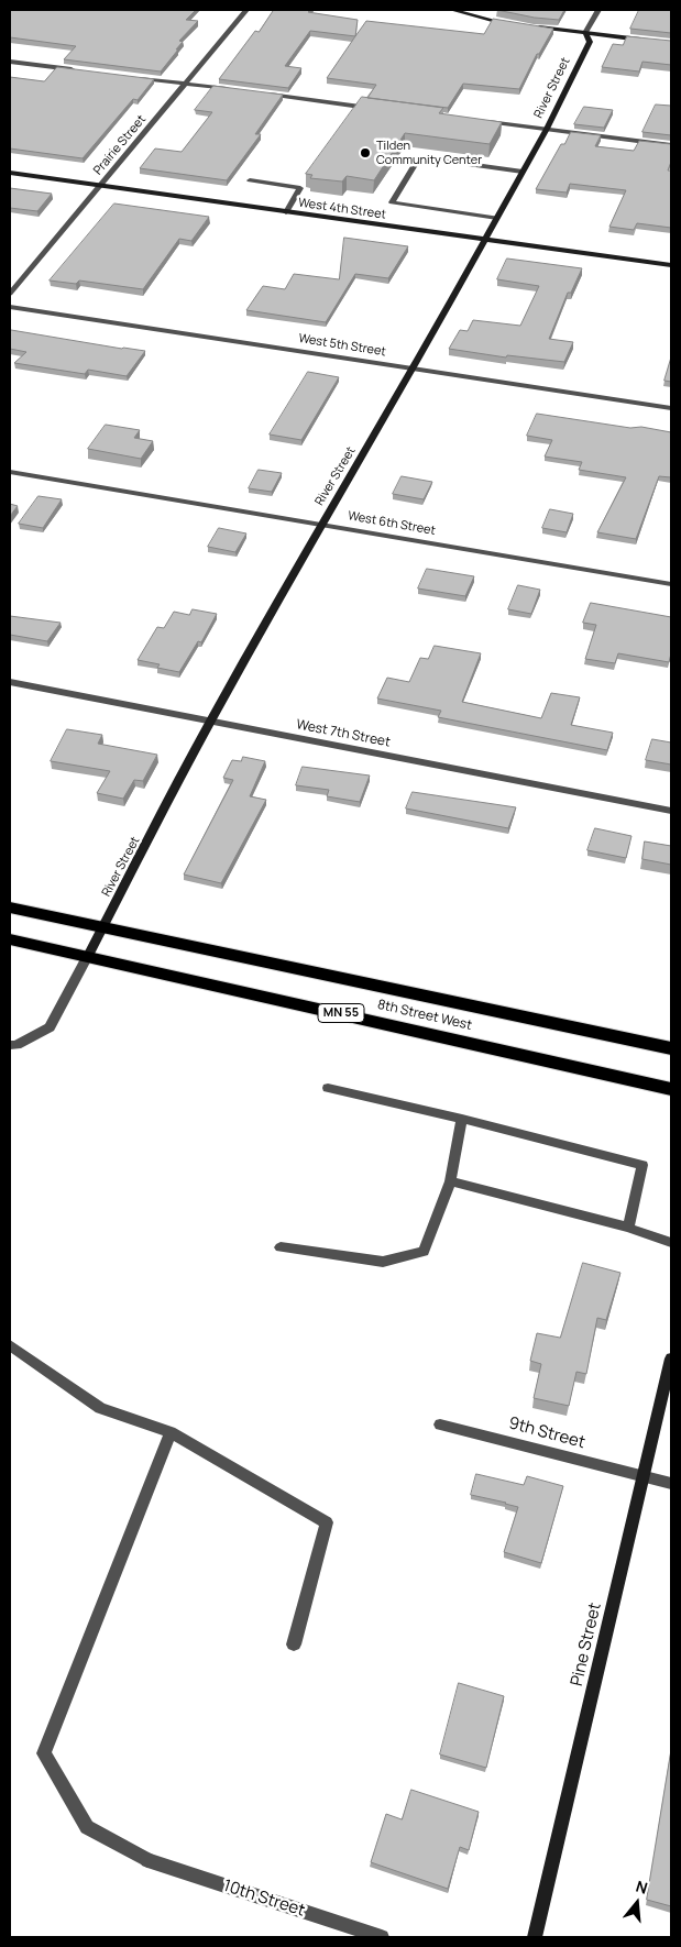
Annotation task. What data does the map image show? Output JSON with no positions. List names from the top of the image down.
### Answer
{
  "streets": {
    "highway": ["MN 55", "8th Street West"],
    "street": [
      "River Street",
      "Prairie Street",
      "West 4th Street",
      "West 5th Street",
      "West 6th Street",
      "West 7th Street",
      "9th Street",
      "Pine Street",
      "10th Street"
    ]
  },
  "crossings": [
    ["River Street", "West 4th Street"],
    ["River Street", "West 5th Street"],
    ["River Street", "West 6th Street"],
    ["River Street", "West 7th Street"],
    ["River Street", "8th Street West"],
    ["Prairie Street", "West 4th Street"],
    ["9th Street", "Pine Street"]
  ],
  "places": ["Tilden Community Center"],
  "north": "top"
}
